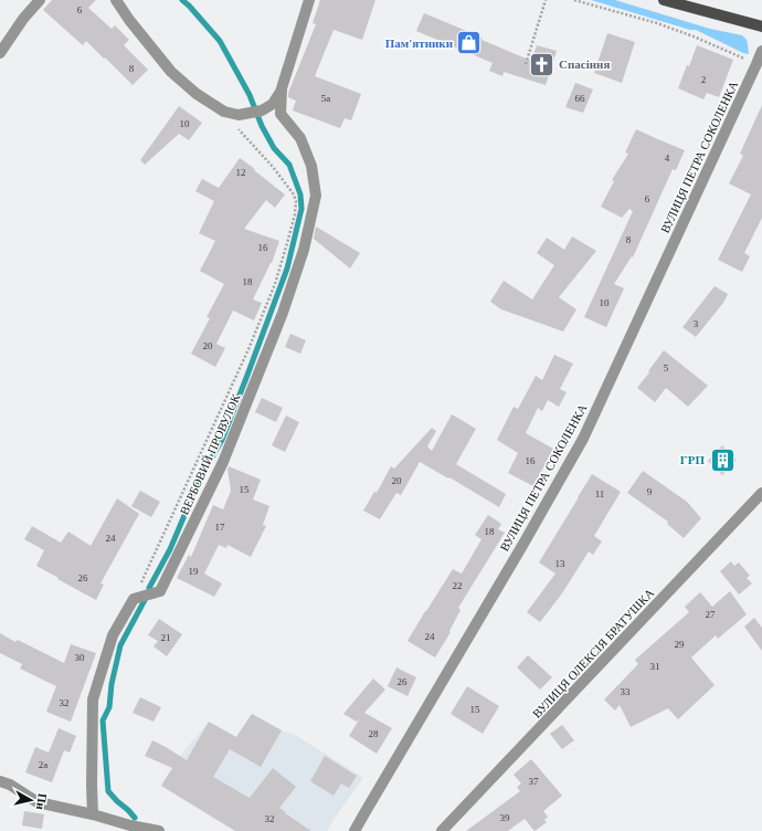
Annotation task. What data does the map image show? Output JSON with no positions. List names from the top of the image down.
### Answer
{
  "streets": {
    "street": ["ВУЛИЦЯ ПЕТРА СОКОЛЕНКА", "ВЕРБОВИЙ ПРОВУЛОК", "ВУЛИЦЯ ОЛЕКСІЯ БРАТУШКА"]
  },
  "places": {
    "shop": ["Пам'ятники"],
    "church": ["Спасіння"],
    "building": ["ГРП"]
  },
  "house_numbers": [
    "6",
    "8",
    "2",
    "5а",
    "66",
    "10",
    "4",
    "12",
    "6",
    "8",
    "16",
    "18",
    "10",
    "3",
    "20",
    "5",
    "16",
    "20",
    "15",
    "9",
    "11",
    "17",
    "18",
    "24",
    "13",
    "19",
    "26",
    "22",
    "27",
    "24",
    "21",
    "29",
    "30",
    "31",
    "26",
    "33",
    "32",
    "15",
    "28",
    "2а",
    "37",
    "39",
    "32"
  ],
  "north": "right"
}
